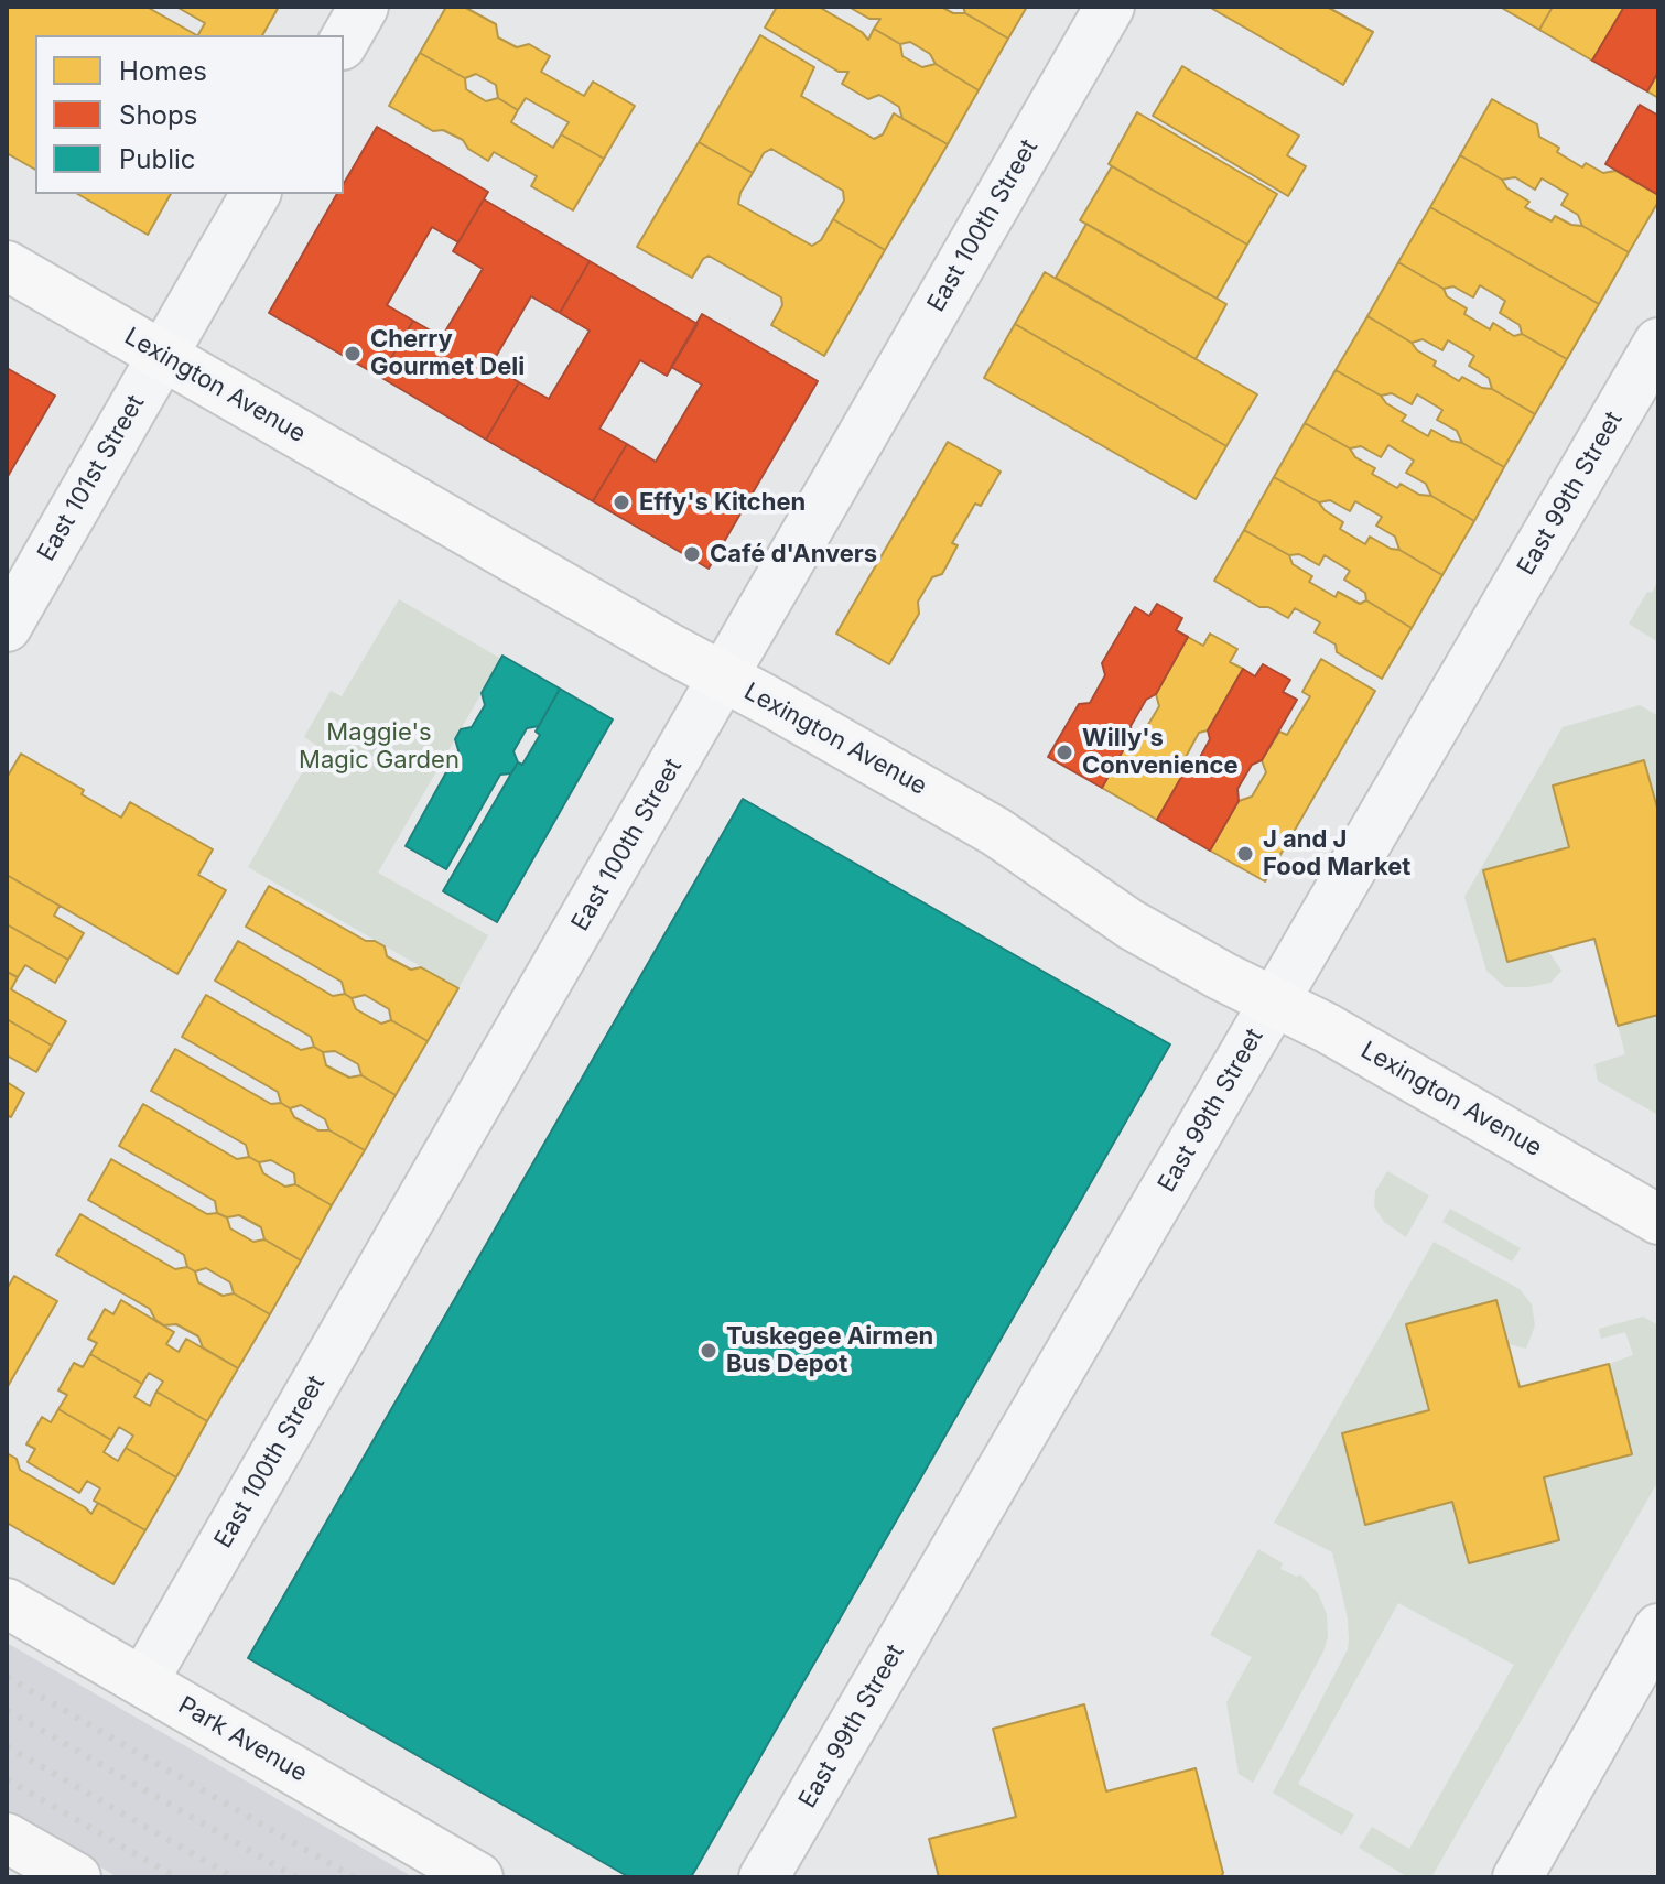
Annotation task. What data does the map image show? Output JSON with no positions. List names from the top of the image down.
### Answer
{
  "streets": {
    "main road": ["Lexington Avenue", "Park Avenue"],
    "street": ["East 100th Street", "East 101st Street", "East 99th Street"]
  },
  "crossings": [
    ["East 100th Street", "Lexington Avenue"],
    ["East 100th Street", "Park Avenue"],
    ["Lexington Avenue", "East 101st Street"],
    ["Lexington Avenue", "East 99th Street"]
  ],
  "parks": ["Maggie's Magic Garden"],
  "places": [
    "Cherry Gourmet Deli",
    "Effy's Kitchen",
    "Café d'Anvers",
    "Willy's Convenience",
    "J and J Food Market",
    "Tuskegee Airmen Bus Depot"
  ],
  "legend": ["Homes", "Shops", "Public"]
}
